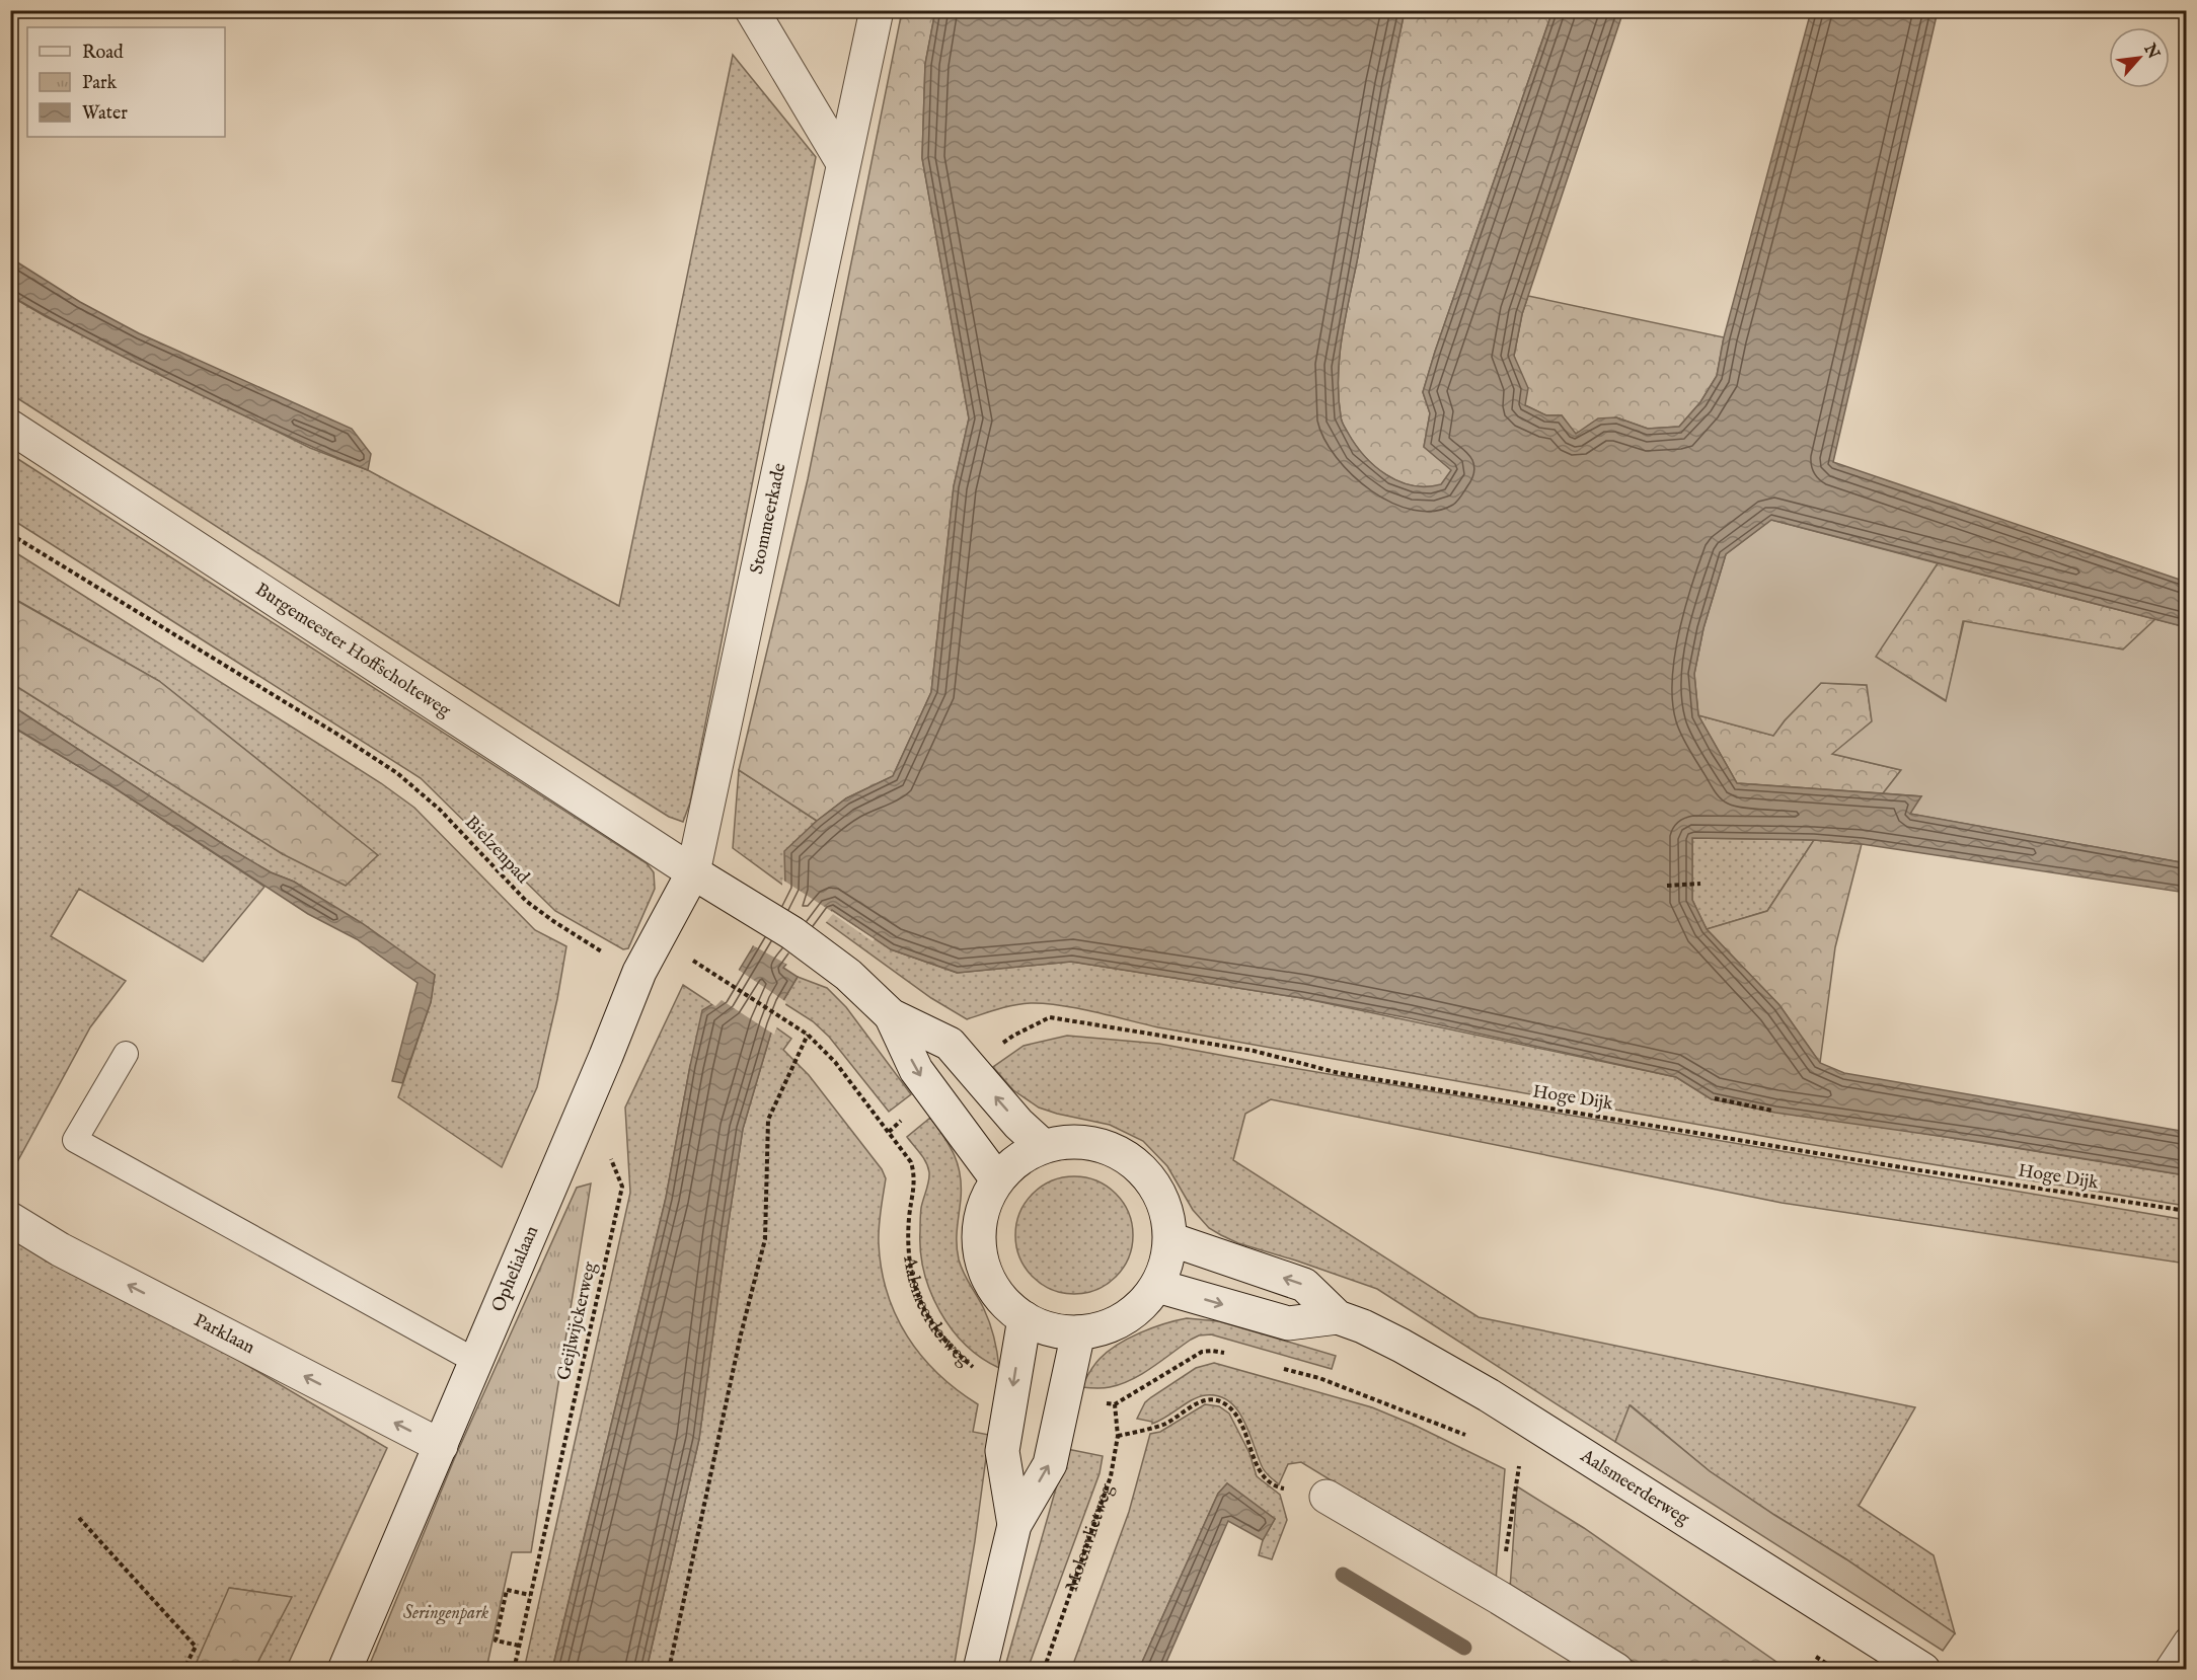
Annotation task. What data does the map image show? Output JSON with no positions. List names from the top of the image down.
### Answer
{
  "streets": {
    "street": [
      "Stommeerkade",
      "Burgemeester Hoffscholteweg",
      "Ophelialaan",
      "Aalsmeerderweg",
      "Parklaan"
    ],
    "path": [
      "Bielzenpad",
      "Hoge Dijk",
      "Geijlwijckerweg",
      "Molenvlietweg"
    ]
  },
  "crossings": [
    ["Stommeerkade", "Burgemeester Hoffscholteweg"],
    ["Stommeerkade", "Ophelialaan"],
    ["Burgemeester Hoffscholteweg", "Ophelialaan"],
    ["Bielzenpad", "Ophelialaan"],
    ["Ophelialaan", "Parklaan"]
  ],
  "one_way": ["Parklaan"],
  "parks": ["Seringenpark"],
  "legend": ["Road", "Park", "Water"],
  "north": "top right"
}
